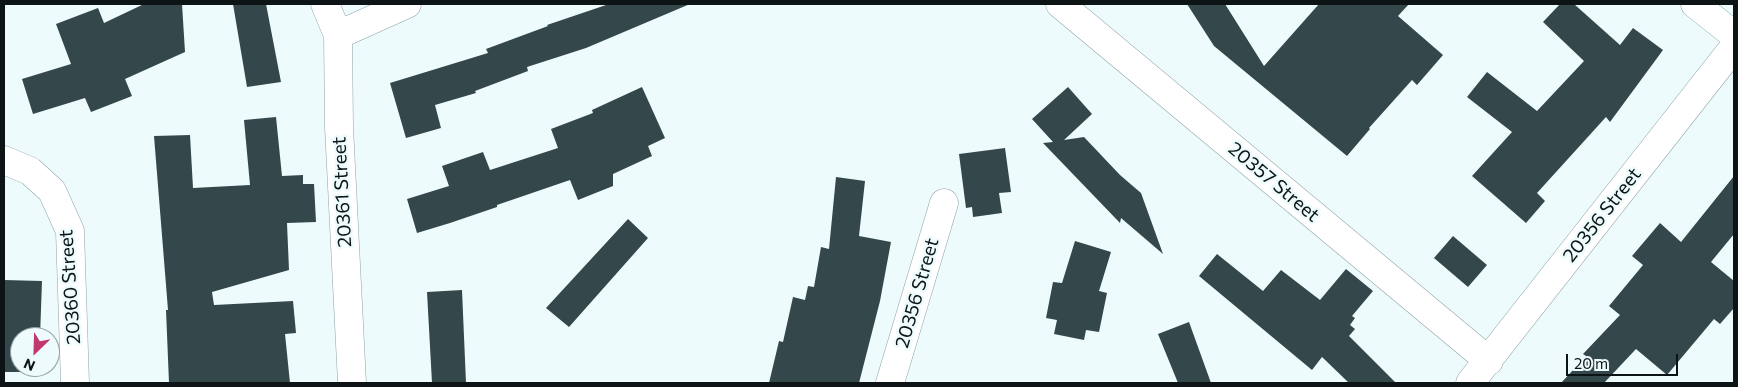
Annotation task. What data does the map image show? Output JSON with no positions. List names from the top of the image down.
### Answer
{
  "streets": {
    "street": [
      "20357 Street",
      "20361 Street",
      "20356 Street",
      "20360 Street"
    ]
  },
  "crossings": [
    ["20357 Street", "20356 Street"]
  ],
  "scale_bar": "20 m",
  "north": "bottom left"
}
